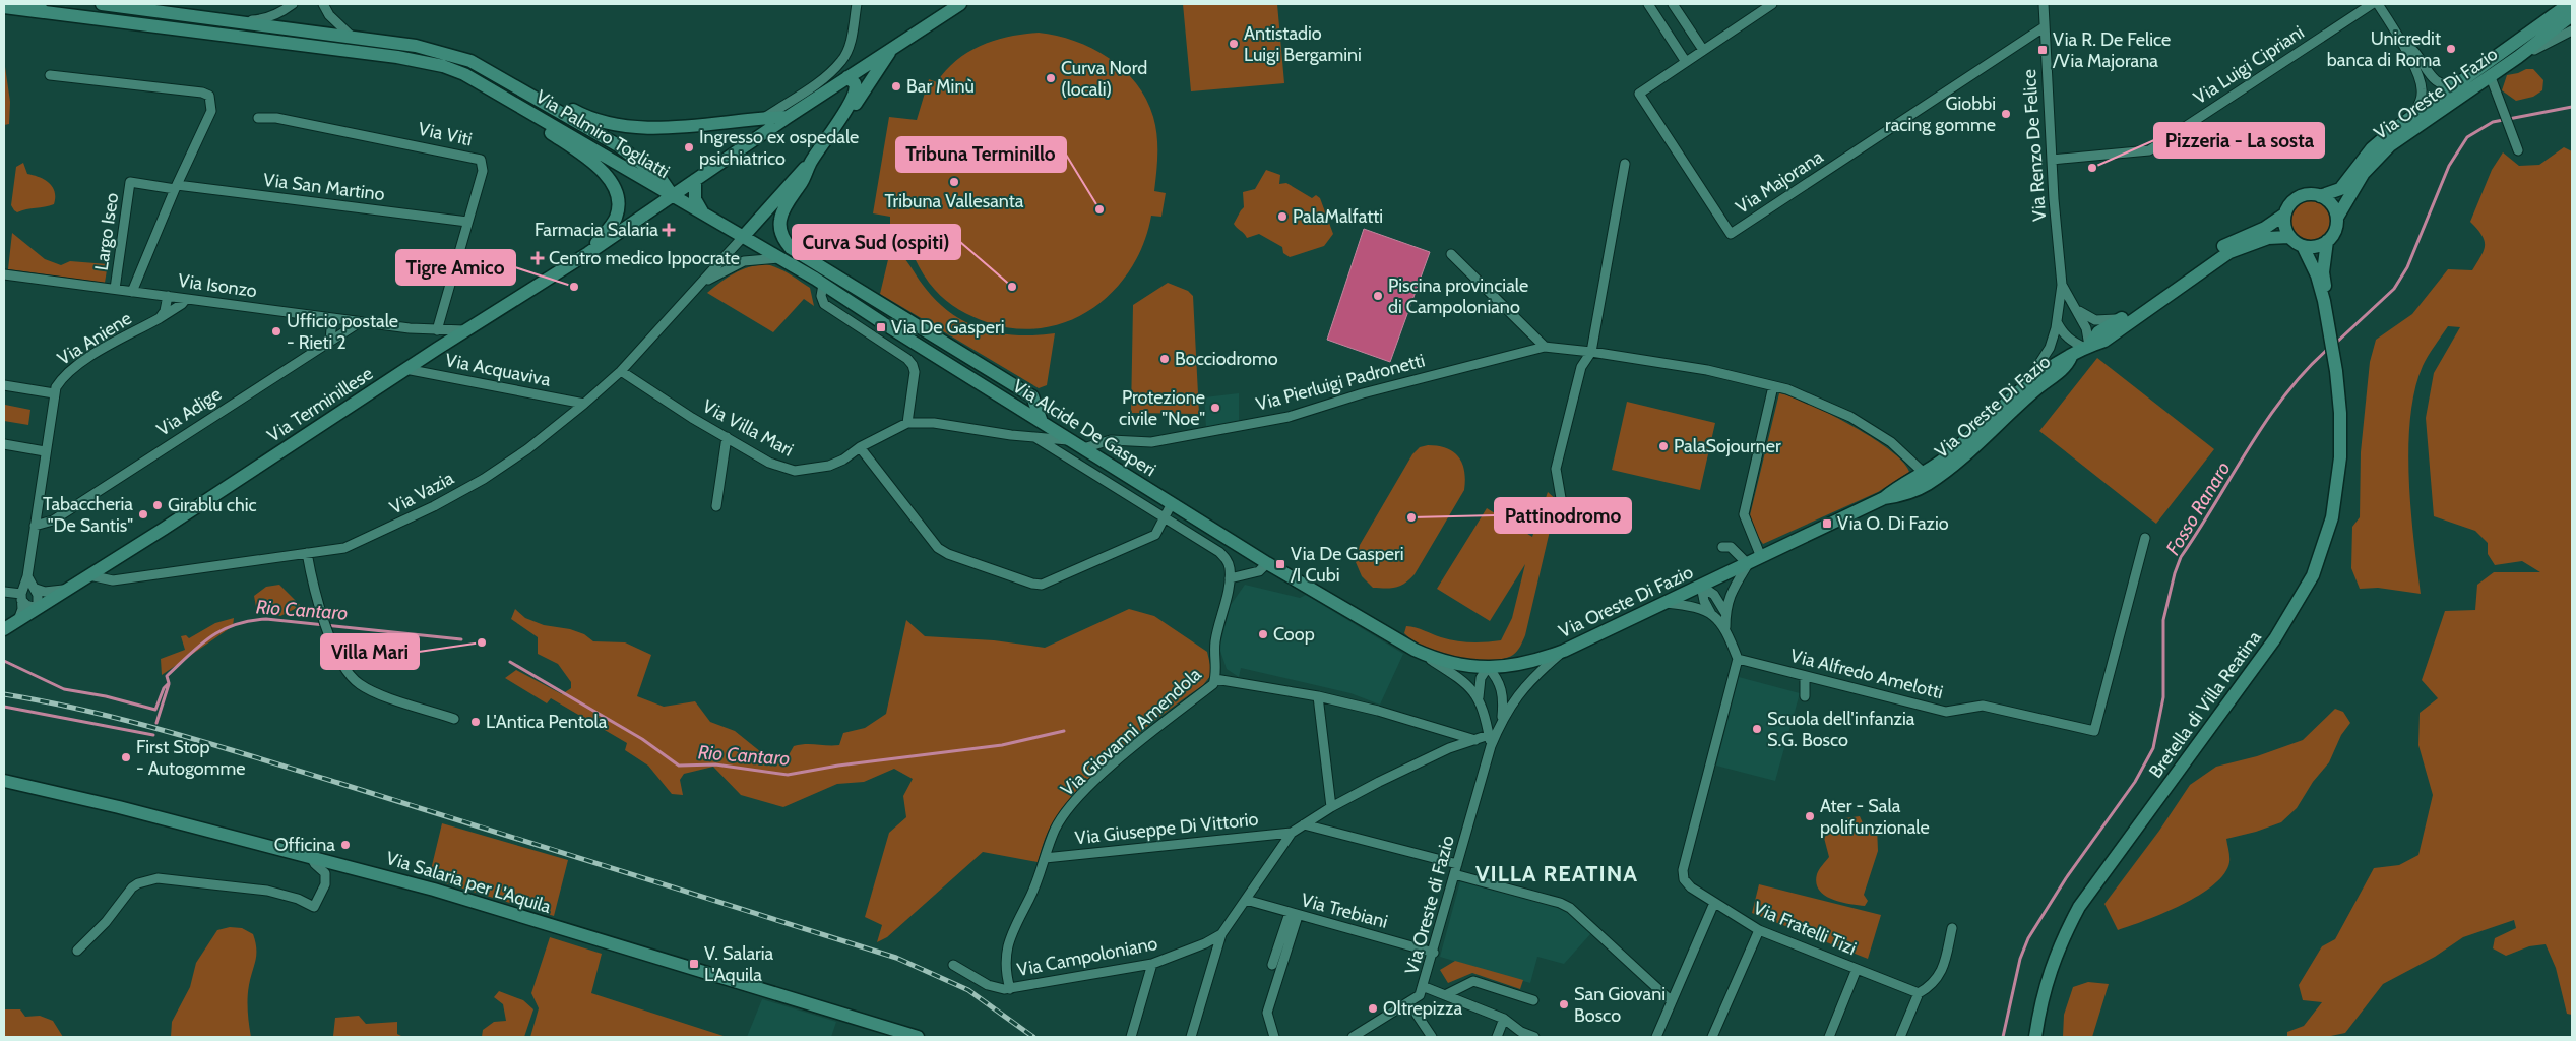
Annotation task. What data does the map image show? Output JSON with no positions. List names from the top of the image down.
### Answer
{
  "streets": {
    "street": [
      "Via Luigi Cipriani",
      "Via Oreste Di Fazio",
      "Via Viti",
      "Via Palmiro Togliatti",
      "Via Renzo De Felice",
      "Via Majorana",
      "Via San Martino",
      "Largo Iseo",
      "Via Isonzo",
      "Via Aniene",
      "Via Acquaviva",
      "Via Pierluigi Padronetti",
      "Via Terminillese",
      "Via Adige",
      "Via Villa Mari",
      "Via Alcide De Gasperi",
      "Via Vazia",
      "Via Alfredo Amelotti",
      "Bretella di Villa Reatina",
      "Via Giovanni Amendola",
      "Via Giuseppe Di Vittorio",
      "Via Salaria per L'Aquila",
      "Via Oreste di Fazio",
      "Via Trebiani",
      "Via Fratelli Tizi",
      "Via Campoloniano"
    ]
  },
  "crossings": [
    ["Via Luigi Cipriani", "Via Renzo De Felice"],
    ["Via Oreste Di Fazio", "Via Renzo De Felice"],
    ["Via Oreste Di Fazio", "Via Pierluigi Padronetti"],
    ["Via Oreste Di Fazio", "Via Alcide De Gasperi"],
    ["Via Viti", "Via San Martino"],
    ["Via Viti", "Via Isonzo"],
    ["Via Palmiro Togliatti", "Via Terminillese"],
    ["Via Palmiro Togliatti", "Via Alcide De Gasperi"],
    ["Via Renzo De Felice", "Via Majorana"],
    ["Via San Martino", "Largo Iseo"],
    ["Largo Iseo", "Via Isonzo"],
    ["Via Isonzo", "Via Aniene"],
    ["Via Isonzo", "Via Terminillese"],
    ["Via Isonzo", "Via Adige"],
    ["Via Acquaviva", "Via Terminillese"],
    ["Via Acquaviva", "Via Vazia"],
    ["Via Pierluigi Padronetti", "Via Alcide De Gasperi"],
    ["Via Terminillese", "Via Alcide De Gasperi"],
    ["Via Terminillese", "Via Vazia"],
    ["Via Villa Mari", "Via Alcide De Gasperi"],
    ["Via Villa Mari", "Via Vazia"],
    ["Via Alcide De Gasperi", "Via Vazia"],
    ["Via Alfredo Amelotti", "Via Fratelli Tizi"],
    ["Via Giovanni Amendola", "Via Giuseppe Di Vittorio"],
    ["Via Giovanni Amendola", "Via Campoloniano"],
    ["Via Giuseppe Di Vittorio", "Via Campoloniano"],
    ["Via Oreste di Fazio", "Via Trebiani"],
    ["Via Trebiani", "Via Campoloniano"]
  ],
  "districts": ["VILLA REATINA"],
  "water": ["Fosso Ranaro", "Rio Cantaro"],
  "places": {
    "other": [
      "Antistadio Luigi Bergamini",
      "Unicredit banca di Roma",
      "Curva Nord (locali)",
      "Bar Minù",
      "Giobbi racing gomme",
      "Ingresso ex ospedale psichiatrico",
      "Pizzeria - La sosta",
      "Tribuna Vallesanta",
      "Tribuna Terminillo",
      "PalaMalfatti",
      "Tigre Amico",
      "Curva Sud (ospiti)",
      "Piscina provinciale di Campoloniano",
      "Ufficio postale - Rieti 2",
      "Bocciodromo",
      "Protezione civile \"Noe\"",
      "PalaSojourner",
      "Girablu chic",
      "Tabaccheria \"De Santis\"",
      "Pattinodromo",
      "Coop",
      "Villa Mari",
      "L'Antica Pentola",
      "Scuola dell'infanzia S.G. Bosco",
      "First Stop - Autogomme",
      "Ater - Sala polifunzionale",
      "Officina",
      "San Giovani Bosco",
      "Oltrepizza"
    ],
    "transit": [
      "Via R. De Felice /Via Majorana",
      "Via De Gasperi",
      "Via O. Di Fazio",
      "Via De Gasperi /I Cubi",
      "V. Salaria L'Aquila"
    ],
    "health": ["Farmacia Salaria", "Centro medico Ippocrate"]
  }
}
